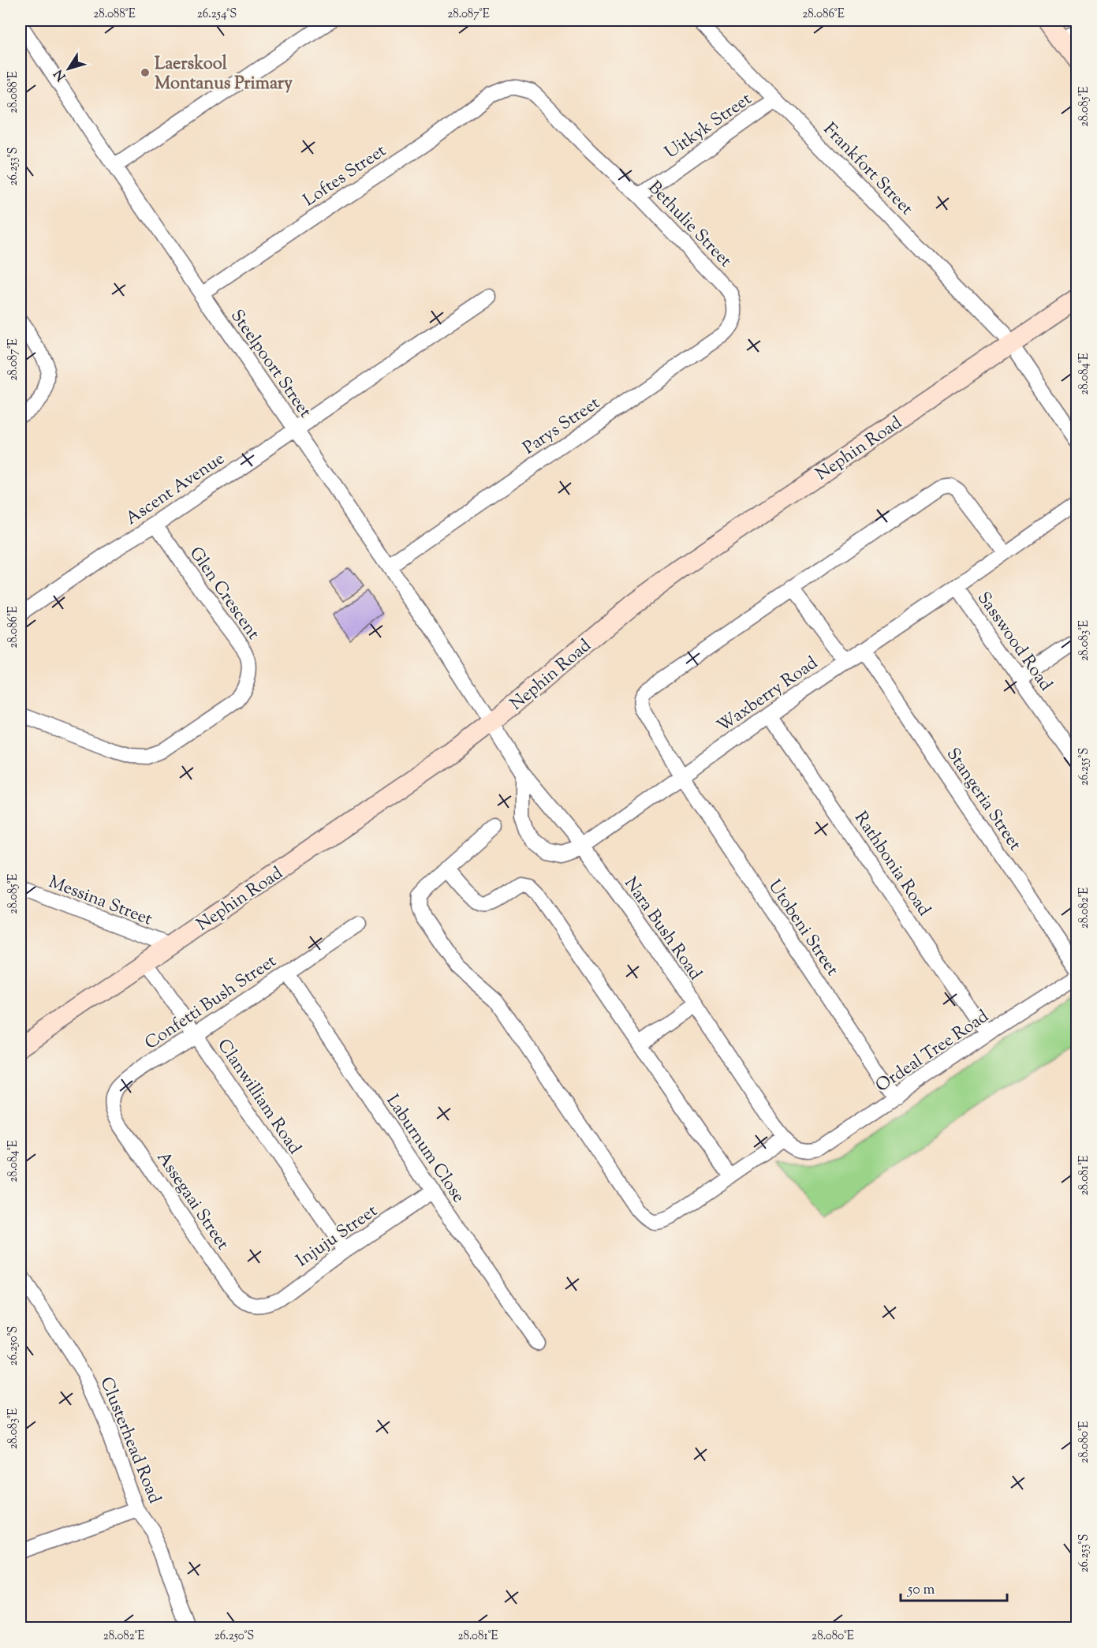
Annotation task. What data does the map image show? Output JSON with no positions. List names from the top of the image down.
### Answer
{
  "streets": {
    "street": [
      "Uitkyk Street",
      "Frankfort Street",
      "Loftes Street",
      "Bethulie Street",
      "Steelpoort Street",
      "Parys Street",
      "Nephin Road",
      "Ascent Avenue",
      "Glen Crescent",
      "Sasswood Road",
      "Waxberry Road",
      "Stangeria Street",
      "Rathbonia Road",
      "Messina Street",
      "Utobeni Street",
      "Nara Bush Road",
      "Confetti Bush Street",
      "Ordeal Tree Road",
      "Clanwilliam Road",
      "Laburnum Close",
      "Assegaai Street",
      "Injuju Street",
      "Clusterhead Road"
    ]
  },
  "crossings": [
    ["Uitkyk Street", "Frankfort Street"],
    ["Uitkyk Street", "Bethulie Street"],
    ["Frankfort Street", "Nephin Road"],
    ["Loftes Street", "Bethulie Street"],
    ["Loftes Street", "Steelpoort Street"],
    ["Bethulie Street", "Parys Street"],
    ["Steelpoort Street", "Parys Street"],
    ["Steelpoort Street", "Nephin Road"],
    ["Steelpoort Street", "Ascent Avenue"],
    ["Steelpoort Street", "Nara Bush Road"],
    ["Nephin Road", "Messina Street"],
    ["Nephin Road", "Nara Bush Road"],
    ["Nephin Road", "Clanwilliam Road"],
    ["Ascent Avenue", "Glen Crescent"],
    ["Sasswood Road", "Waxberry Road"],
    ["Waxberry Road", "Stangeria Street"],
    ["Waxberry Road", "Rathbonia Road"],
    ["Waxberry Road", "Utobeni Street"],
    ["Waxberry Road", "Nara Bush Road"],
    ["Rathbonia Road", "Ordeal Tree Road"],
    ["Utobeni Street", "Ordeal Tree Road"],
    ["Nara Bush Road", "Ordeal Tree Road"],
    ["Confetti Bush Street", "Clanwilliam Road"],
    ["Confetti Bush Street", "Laburnum Close"],
    ["Confetti Bush Street", "Assegaai Street"],
    ["Clanwilliam Road", "Injuju Street"],
    ["Laburnum Close", "Injuju Street"],
    ["Assegaai Street", "Injuju Street"]
  ],
  "places": ["Laerskool Montanus Primary"],
  "scale_bar": "50 m",
  "north": "bottom left",
  "coordinates": [
    "28.088°E",
    "26.254°S",
    "28.087°E",
    "28.086°E",
    "28.085°E",
    "26.253°S",
    "28.084°E",
    "28.083°E",
    "26.255°S",
    "28.082°E",
    "28.081°E",
    "26.250°S",
    "28.080°E"
  ]
}
